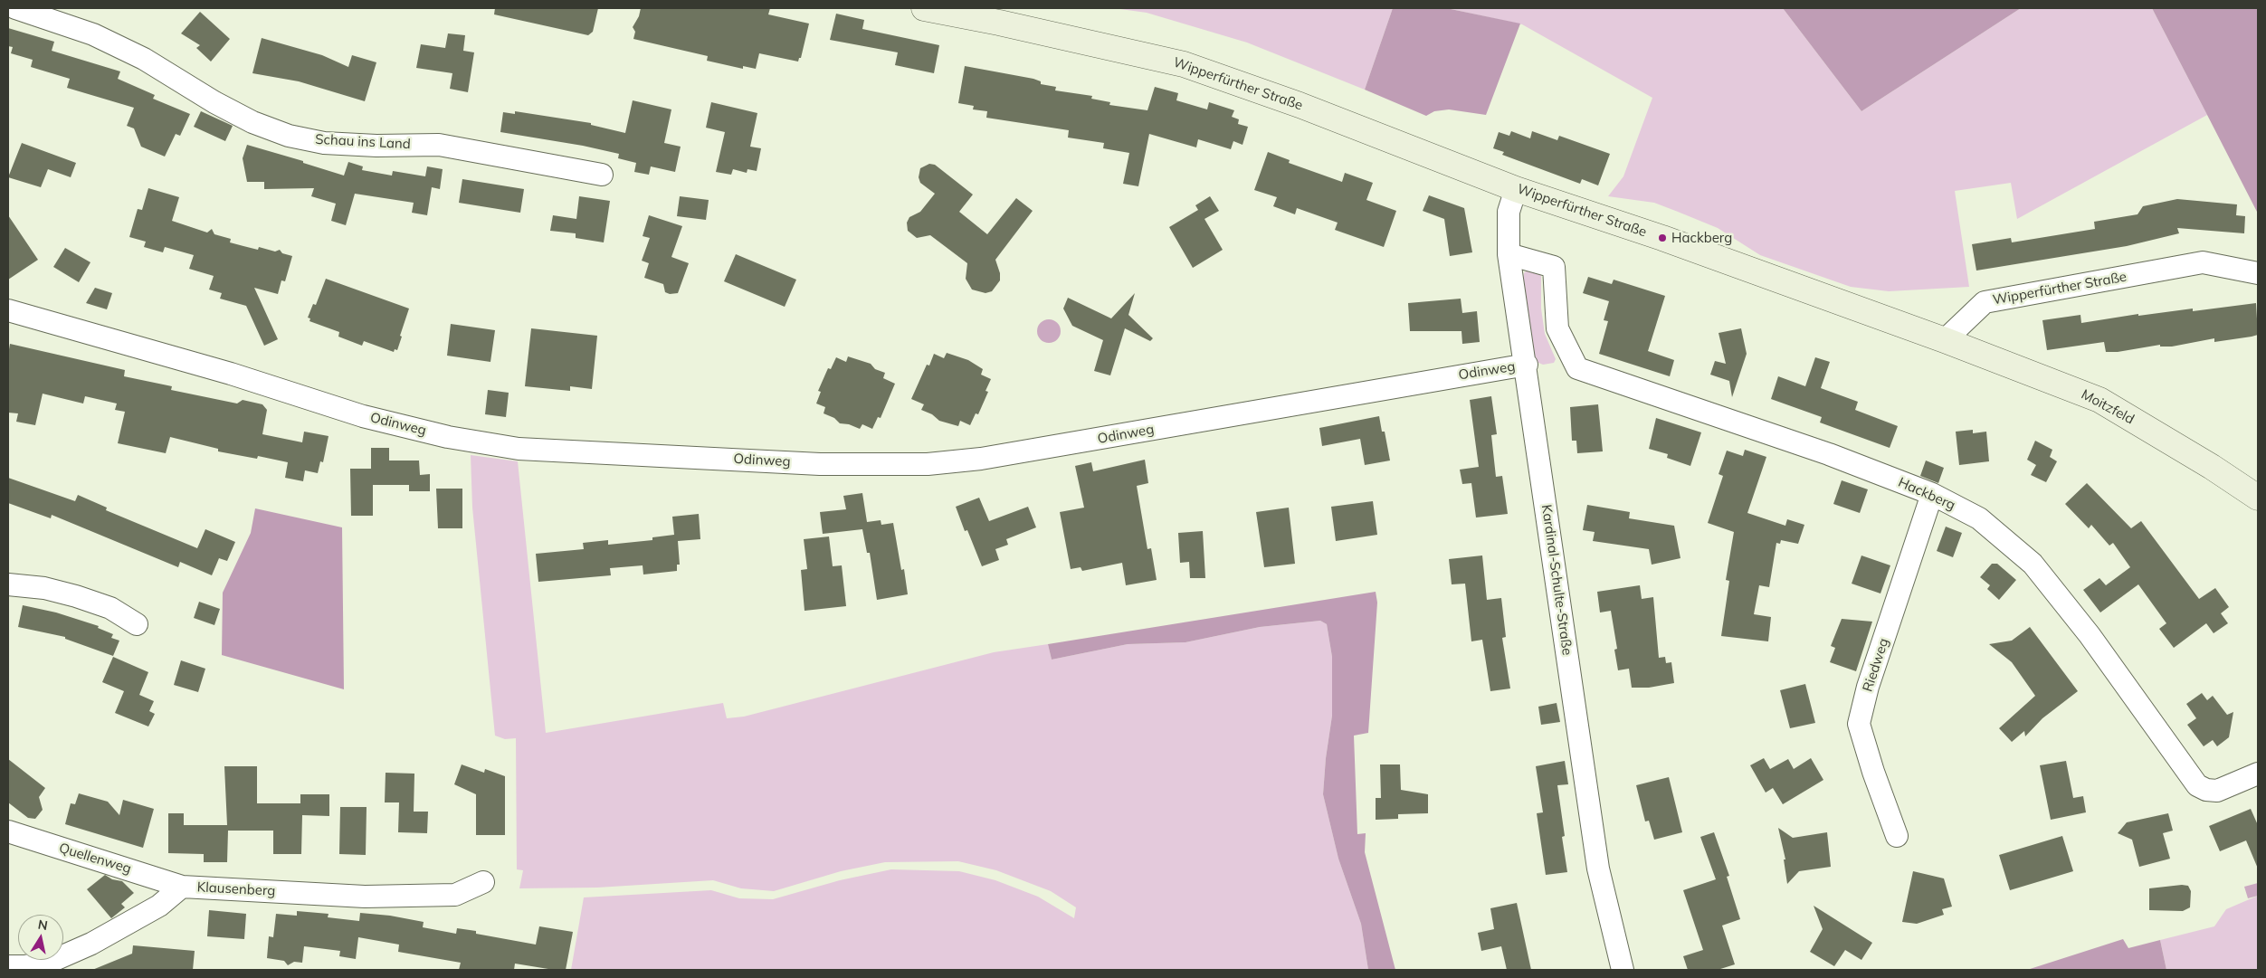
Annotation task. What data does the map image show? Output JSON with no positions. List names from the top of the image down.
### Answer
{
  "streets": {
    "main road": ["Wipperfürther Straße", "Moitzfeld"],
    "street": [
      "Schau ins Land",
      "Odinweg",
      "Hackberg",
      "Kardinal-Schulte-Straße",
      "Riedweg",
      "Quellenweg",
      "Klausenberg"
    ]
  },
  "crossings": [
    ["Wipperfürther Straße", "Moitzfeld"],
    ["Wipperfürther Straße", "Kardinal-Schulte-Straße"],
    ["Odinweg", "Kardinal-Schulte-Straße"],
    ["Hackberg", "Kardinal-Schulte-Straße"],
    ["Hackberg", "Riedweg"],
    ["Quellenweg", "Klausenberg"]
  ],
  "places": ["Hackberg"],
  "north": "top"
}
